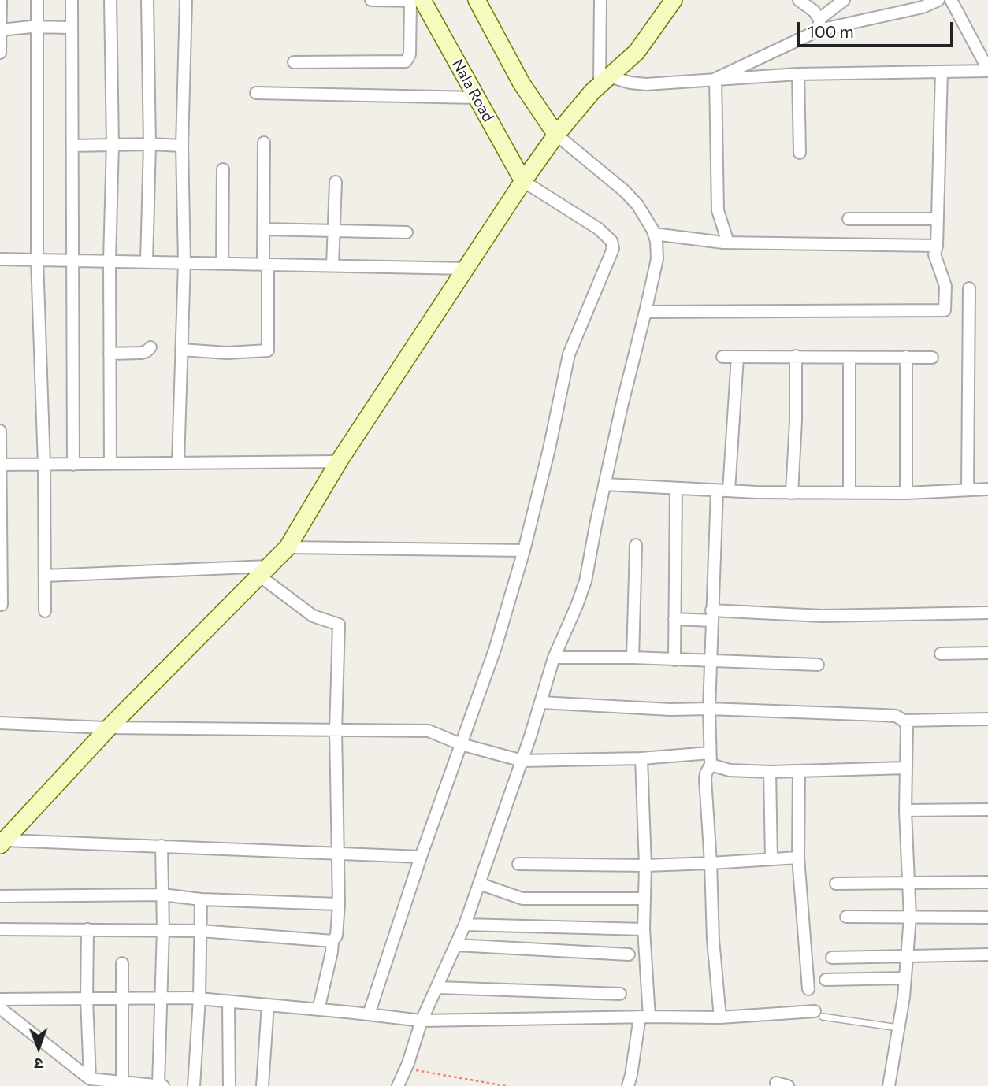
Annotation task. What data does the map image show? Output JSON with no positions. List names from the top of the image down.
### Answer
{
  "streets": {
    "street": ["Nala Road"]
  },
  "scale_bar": "100 m",
  "north": "bottom"
}
